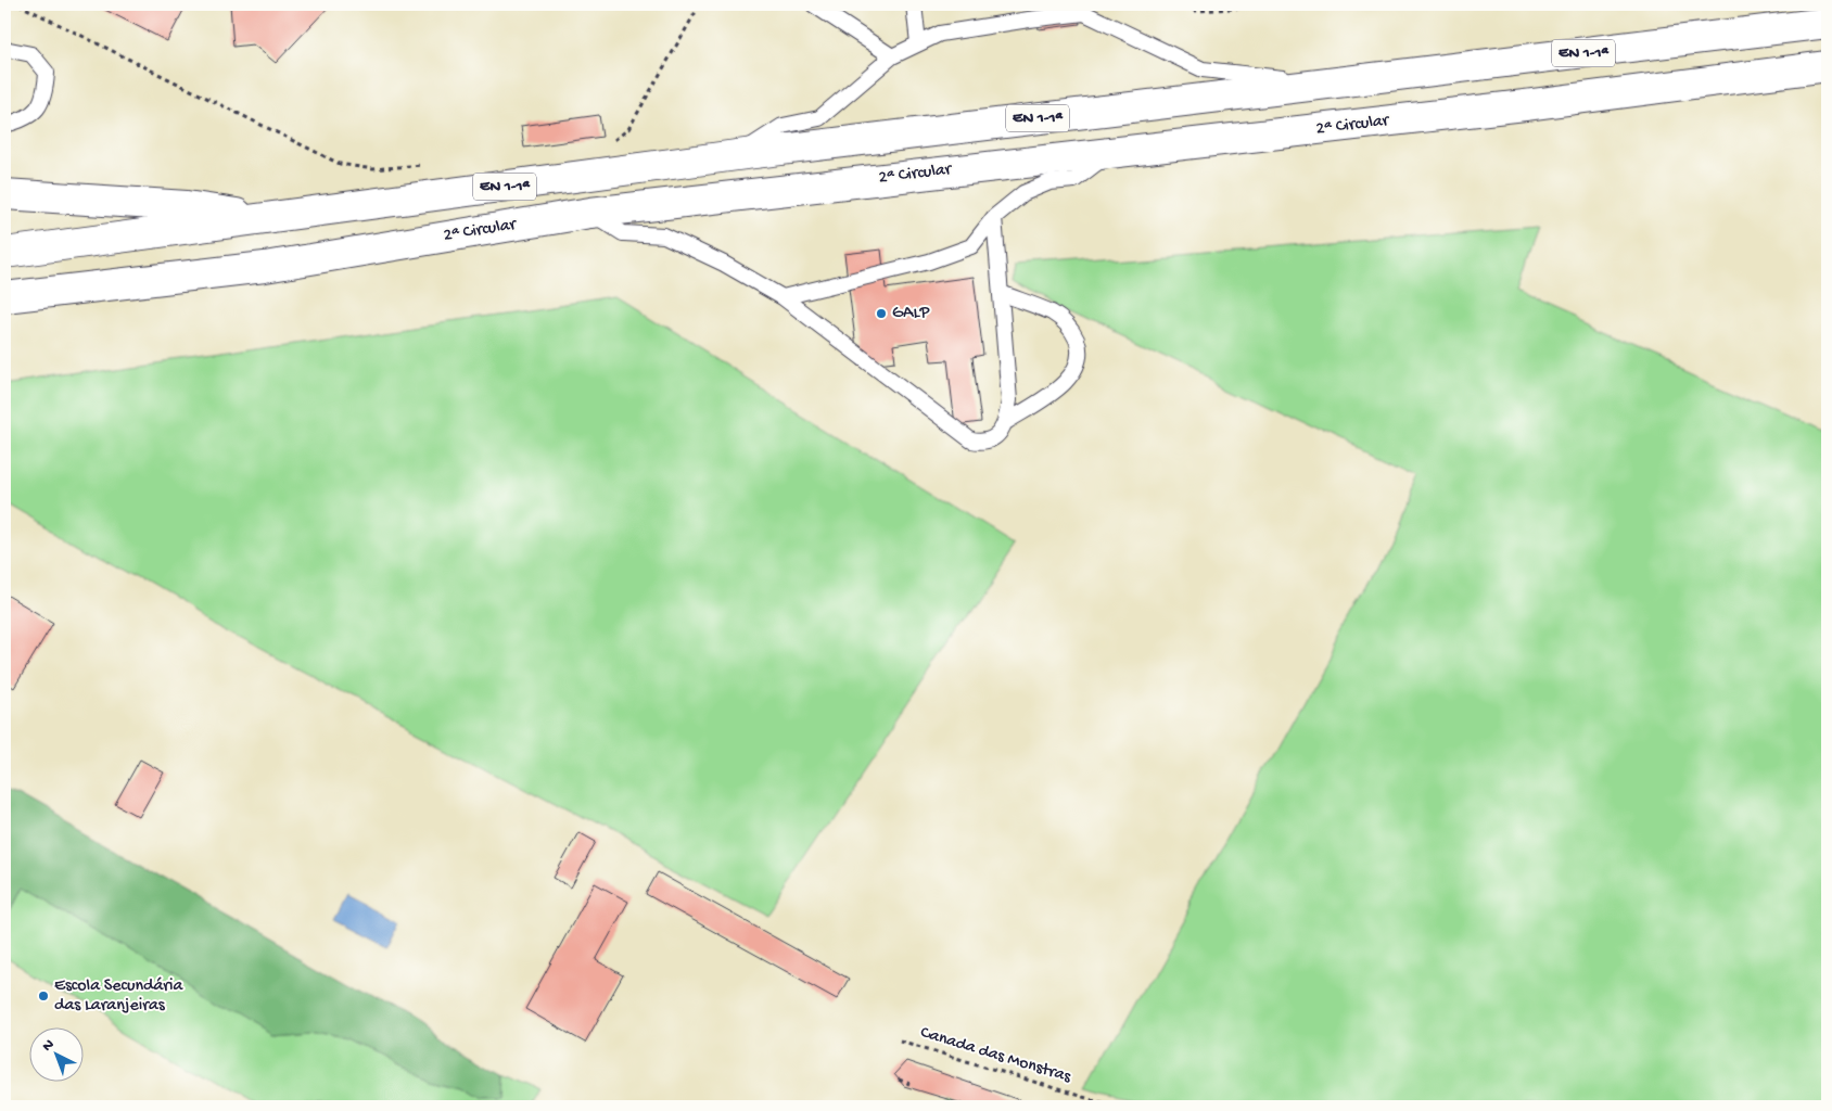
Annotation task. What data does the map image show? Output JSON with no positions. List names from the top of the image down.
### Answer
{
  "streets": {
    "highway": ["EN 1-1ª", "2ª Circular"],
    "path": ["Canada das Monstras"]
  },
  "places": ["GALP", "Escola Secundária das Laranjeiras"],
  "north": "top left"
}
